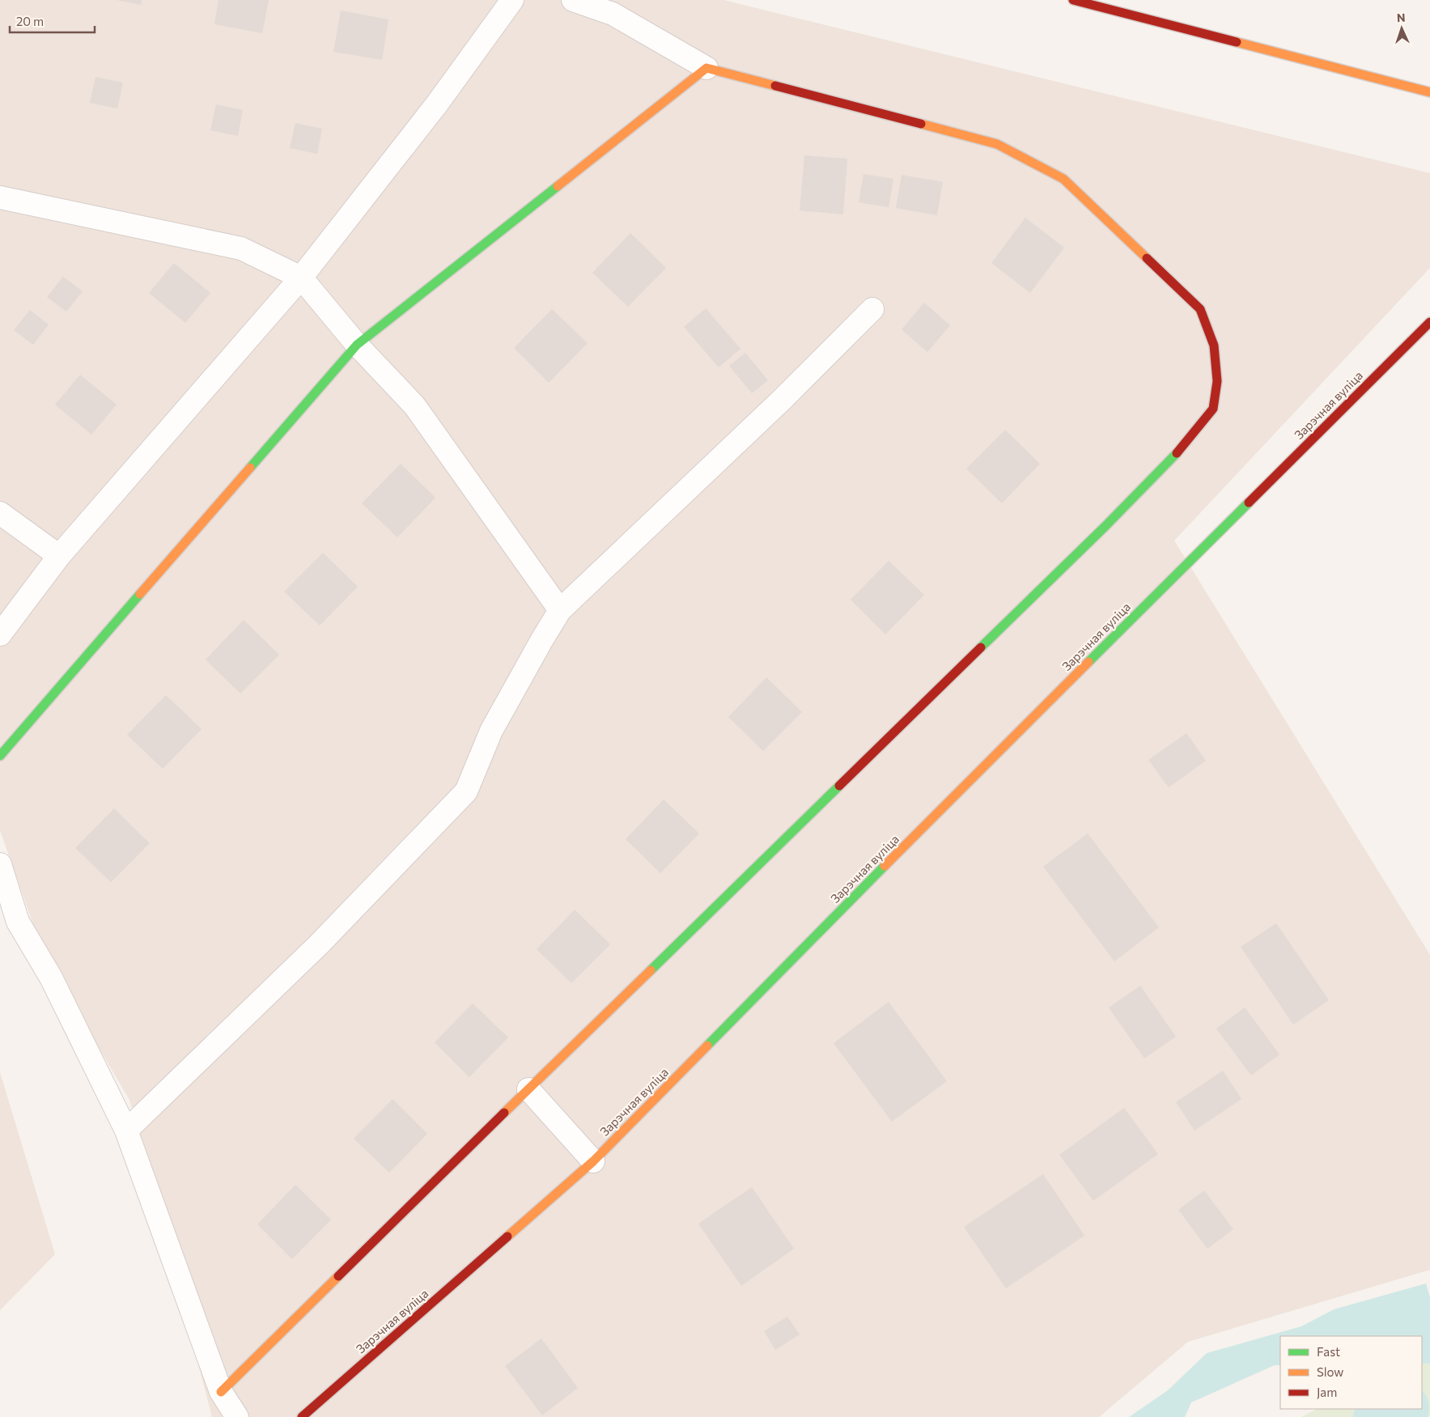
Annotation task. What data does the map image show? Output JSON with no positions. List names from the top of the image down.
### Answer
{
  "streets": {
    "street": ["Зарэчная вуліца"]
  },
  "legend": ["Fast", "Slow", "Jam"],
  "scale_bar": "20 m",
  "north": "top"
}
